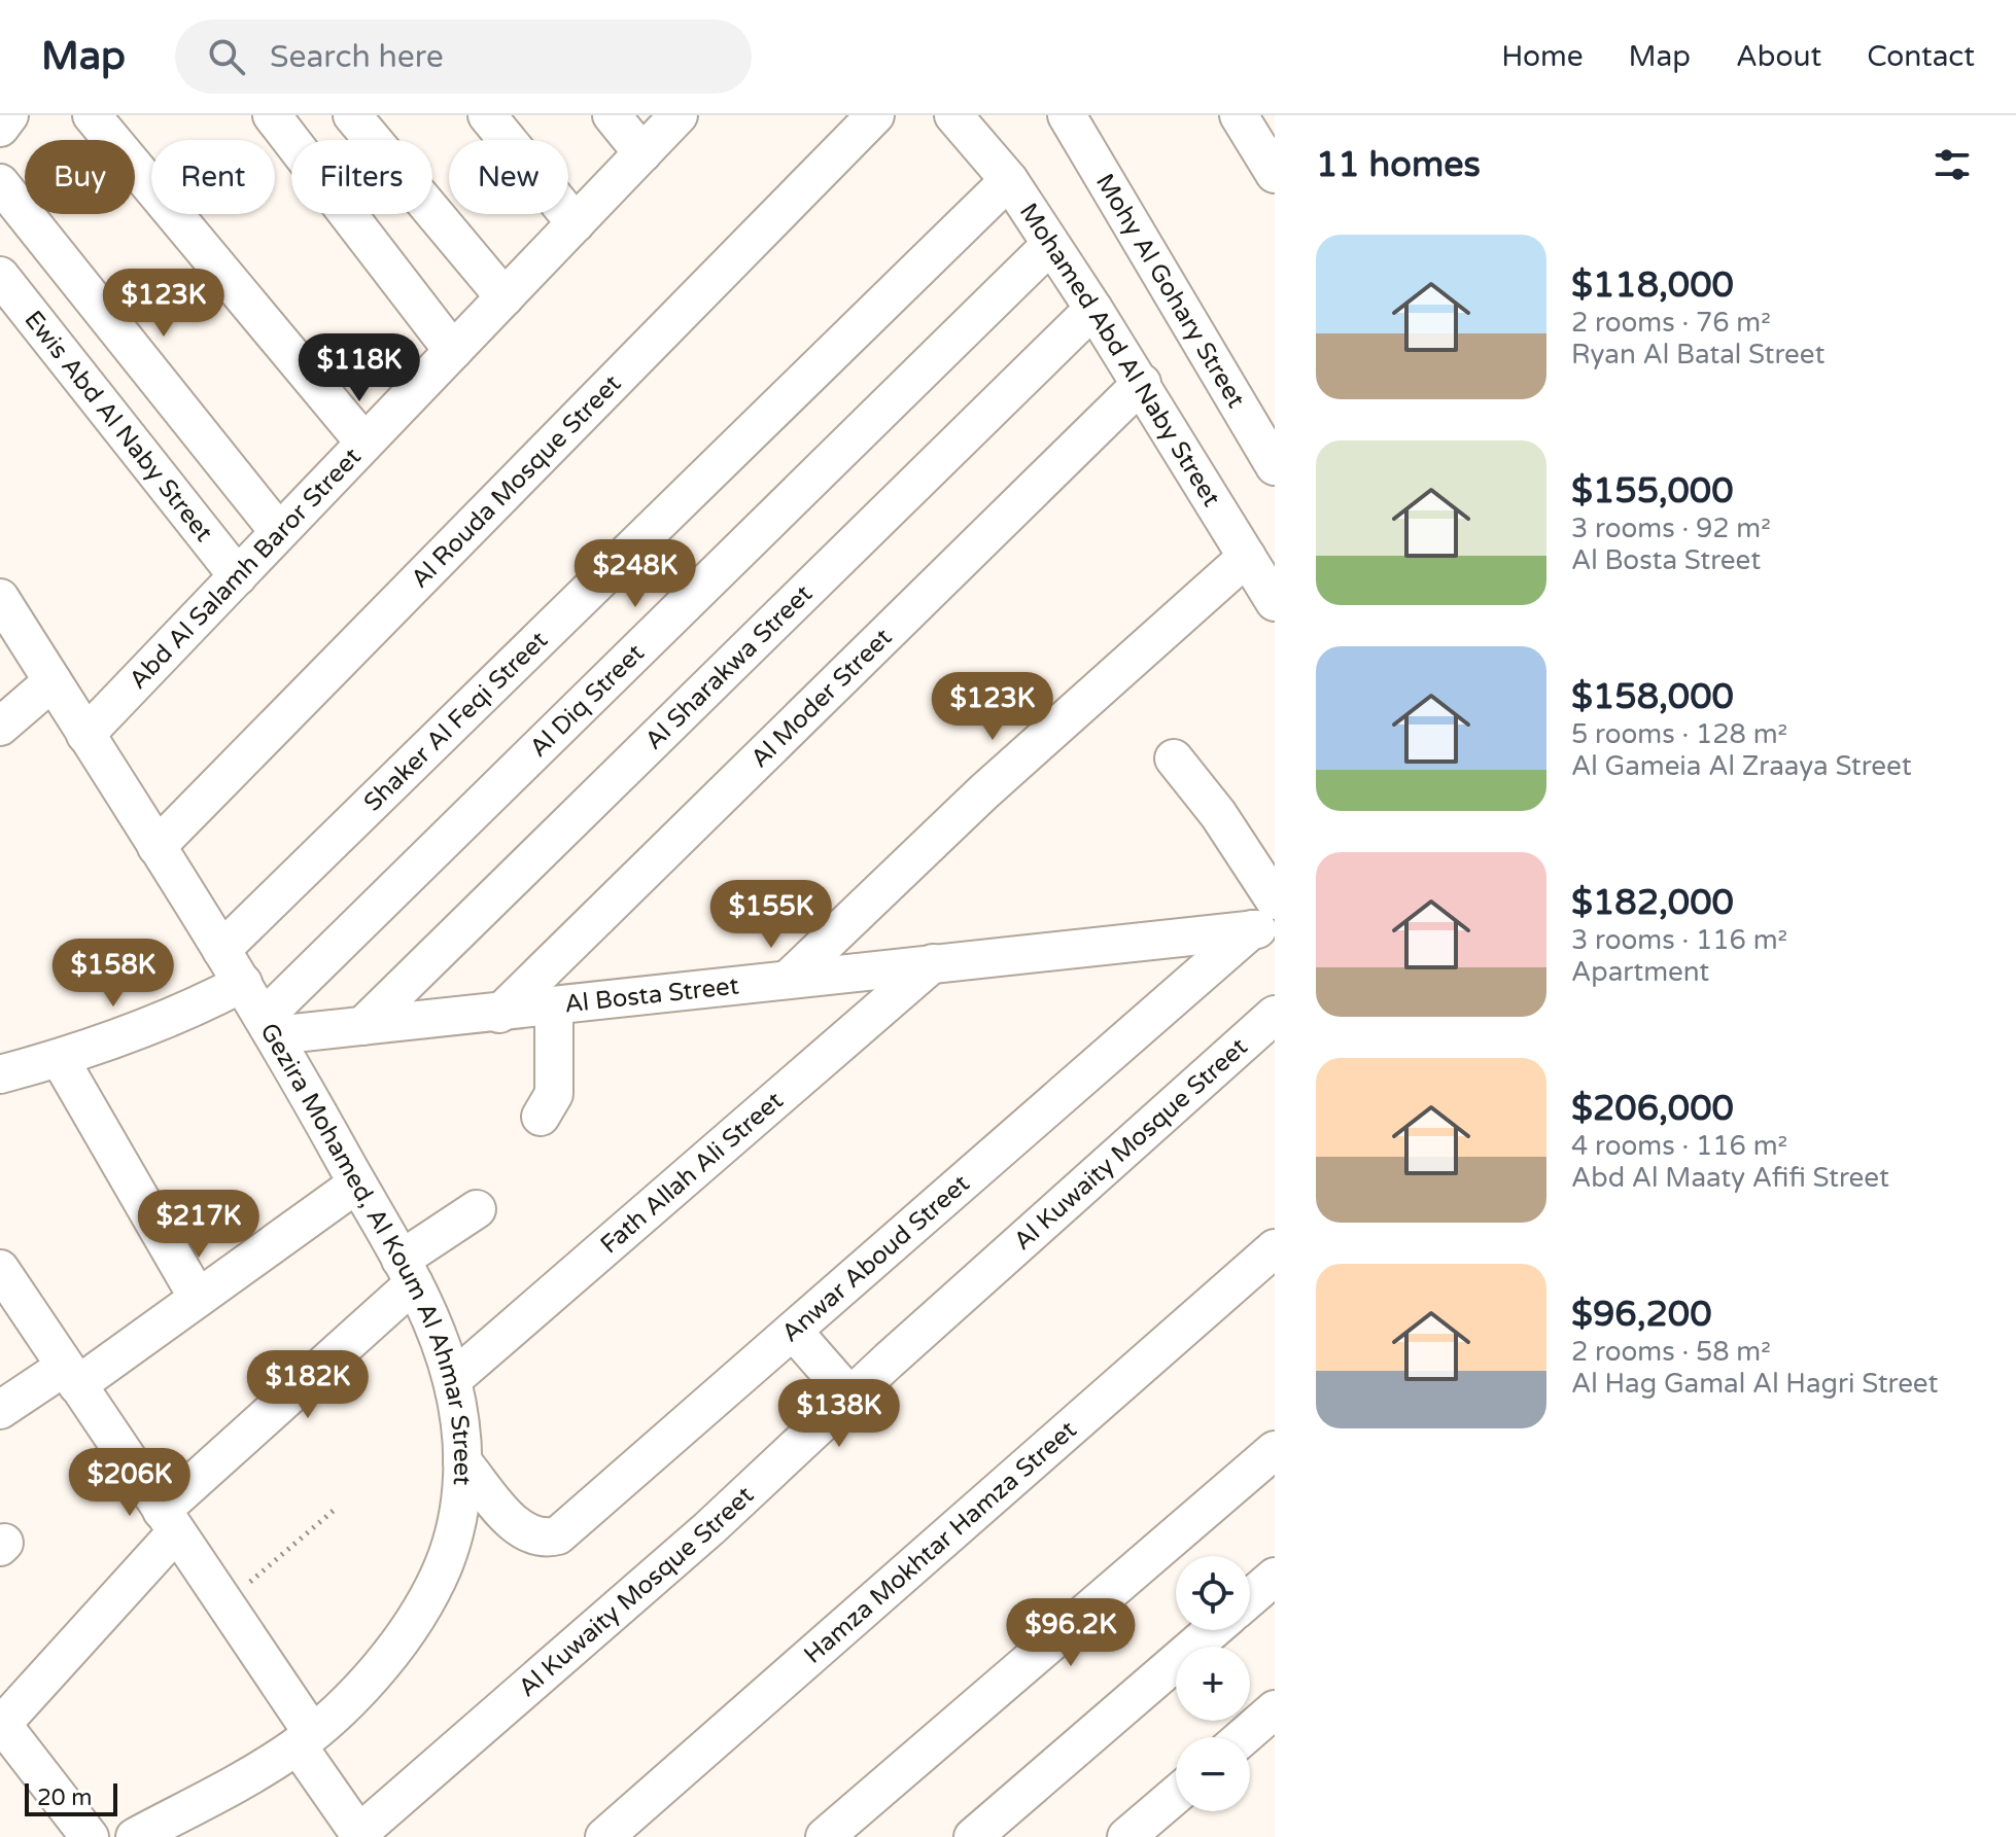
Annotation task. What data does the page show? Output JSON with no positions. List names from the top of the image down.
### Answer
{
  "streets": {
    "street": [
      "Mohy Al Gohary Street",
      "Mohamed Abd Al Naby Street",
      "Ewis Abd Al Naby Street",
      "Al Rouda Mosque Street",
      "Abd Al Salamh Baror Street",
      "Al Sharakwa Street",
      "Al Moder Street",
      "Al Diq Street",
      "Shaker Al Feqi Street",
      "Al Bosta Street",
      "Al Kuwaity Mosque Street",
      "Fath Allah Ali Street",
      "Gezira Mohamed, Al Koum Al Ahmar Street",
      "Anwar Aboud Street",
      "Hamza Mokhtar Hamza Street"
    ]
  },
  "crossings": [
    ["Mohamed Abd Al Naby Street", "Al Sharakwa Street"],
    ["Mohamed Abd Al Naby Street", "Al Moder Street"],
    ["Mohamed Abd Al Naby Street", "Al Diq Street"],
    ["Mohamed Abd Al Naby Street", "Shaker Al Feqi Street"],
    ["Ewis Abd Al Naby Street", "Abd Al Salamh Baror Street"],
    ["Al Rouda Mosque Street", "Gezira Mohamed, Al Koum Al Ahmar Street"],
    ["Abd Al Salamh Baror Street", "Gezira Mohamed, Al Koum Al Ahmar Street"],
    ["Al Sharakwa Street", "Al Bosta Street"],
    ["Al Moder Street", "Al Bosta Street"],
    ["Al Diq Street", "Al Bosta Street"],
    ["Al Diq Street", "Gezira Mohamed, Al Koum Al Ahmar Street"],
    ["Shaker Al Feqi Street", "Gezira Mohamed, Al Koum Al Ahmar Street"],
    ["Al Bosta Street", "Fath Allah Ali Street"],
    ["Al Bosta Street", "Gezira Mohamed, Al Koum Al Ahmar Street"],
    ["Al Bosta Street", "Anwar Aboud Street"],
    ["Fath Allah Ali Street", "Gezira Mohamed, Al Koum Al Ahmar Street"],
    ["Gezira Mohamed, Al Koum Al Ahmar Street", "Anwar Aboud Street"]
  ],
  "scale_bar": "20 m",
  "page": {
    "header": "Map",
    "search": "Search here",
    "nav": [
      "Home",
      "Map",
      "About",
      "Contact"
    ],
    "heading": "11 homes",
    "chip": [
      "Buy",
      "Rent",
      "Filters",
      "New"
    ],
    "list": [
      {
        "name": "$118,000",
        "note": "2 rooms · 76 m² · Ryan Al Batal Street"
      },
      {
        "name": "$155,000",
        "note": "3 rooms · 92 m² · Al Bosta Street"
      },
      {
        "name": "$158,000",
        "note": "5 rooms · 128 m² · Al Gameia Al Zraaya Street"
      },
      {
        "name": "$182,000",
        "note": "3 rooms · 116 m² · Apartment"
      },
      {
        "name": "$206,000",
        "note": "4 rooms · 116 m² · Abd Al Maaty Afifi Street"
      },
      {
        "name": "$96,200",
        "note": "2 rooms · 58 m² · Al Hag Gamal Al Hagri Street"
      }
    ],
    "price": [
      "$123K",
      "$118K",
      "$248K",
      "$123K",
      "$155K",
      "$158K",
      "$217K",
      "$182K",
      "$138K",
      "$206K",
      "$96.2K"
    ],
    "map_buttons": ["+", "−"],
    "scale": "20 m"
  }
}
